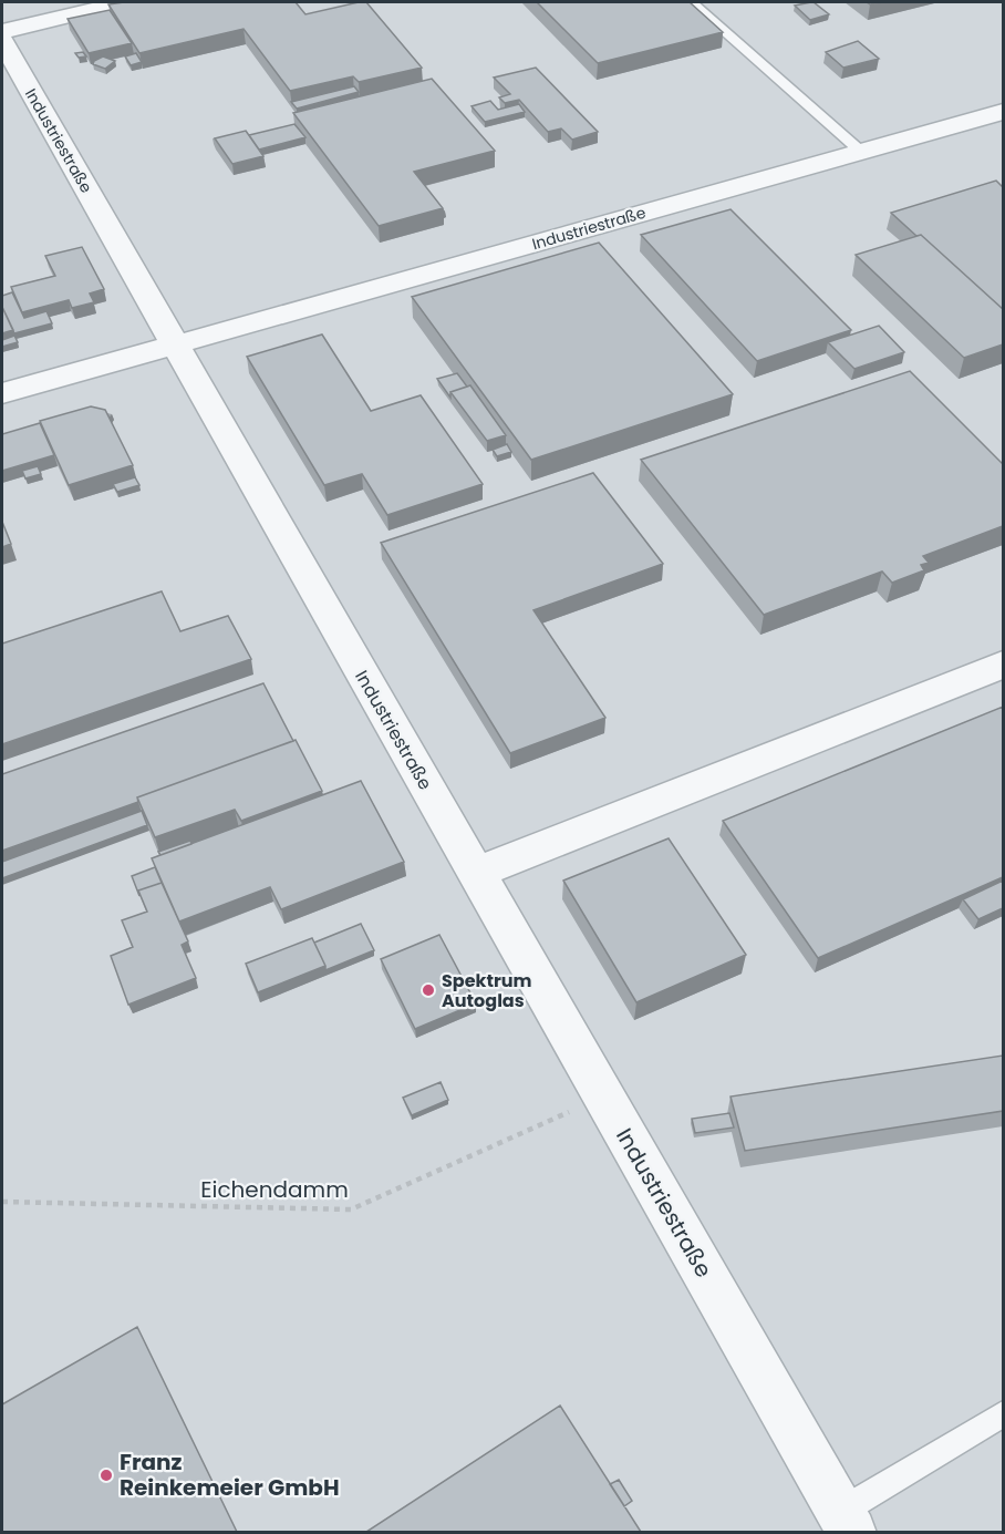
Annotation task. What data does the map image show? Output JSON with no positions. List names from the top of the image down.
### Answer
{
  "streets": {
    "street": ["Industriestraße"],
    "path": ["Eichendamm"]
  },
  "crossings": [
    ["Industriestraße", "Eichendamm"]
  ],
  "places": ["Spektrum Autoglas", "Franz Reinkemeier GmbH"]
}
